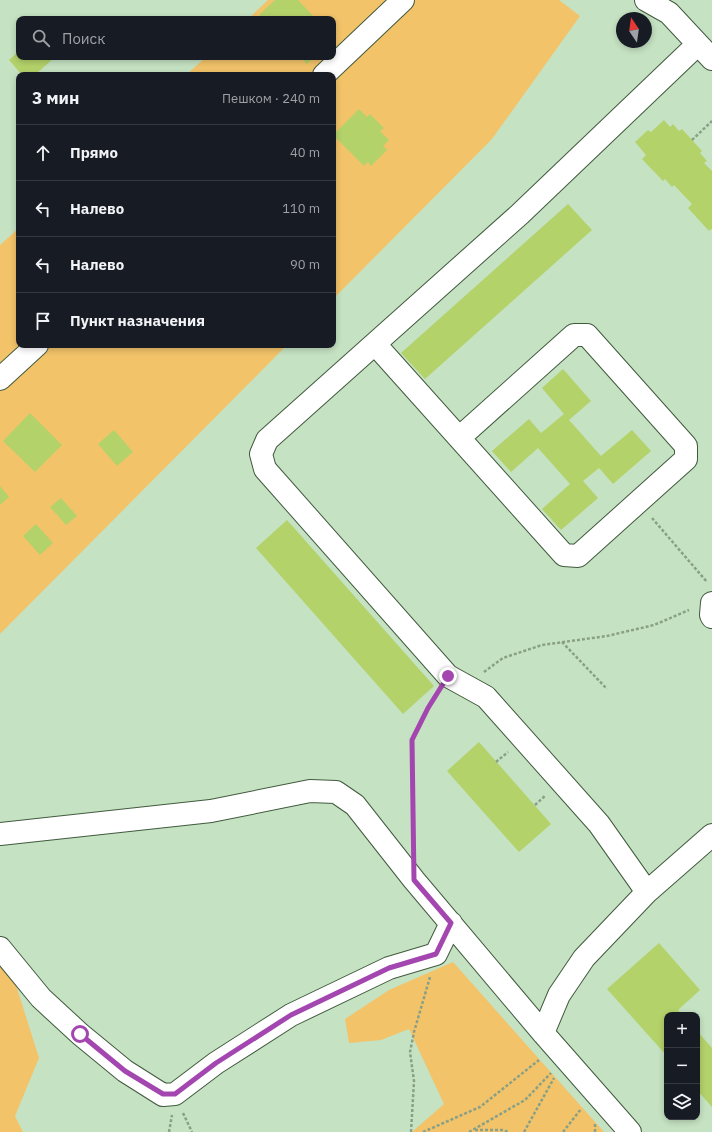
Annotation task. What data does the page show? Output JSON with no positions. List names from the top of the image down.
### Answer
{
  "north": "top",
  "page": {
    "search": "Поиск",
    "heading": ["3 мин", "Пешком · 240 m"],
    "list": [
      ["Прямо", "40 m"],
      ["Налево", "110 m"],
      ["Налево", "90 m"],
      "Пункт назначения"
    ],
    "map_buttons": ["+", "−"]
  }
}
